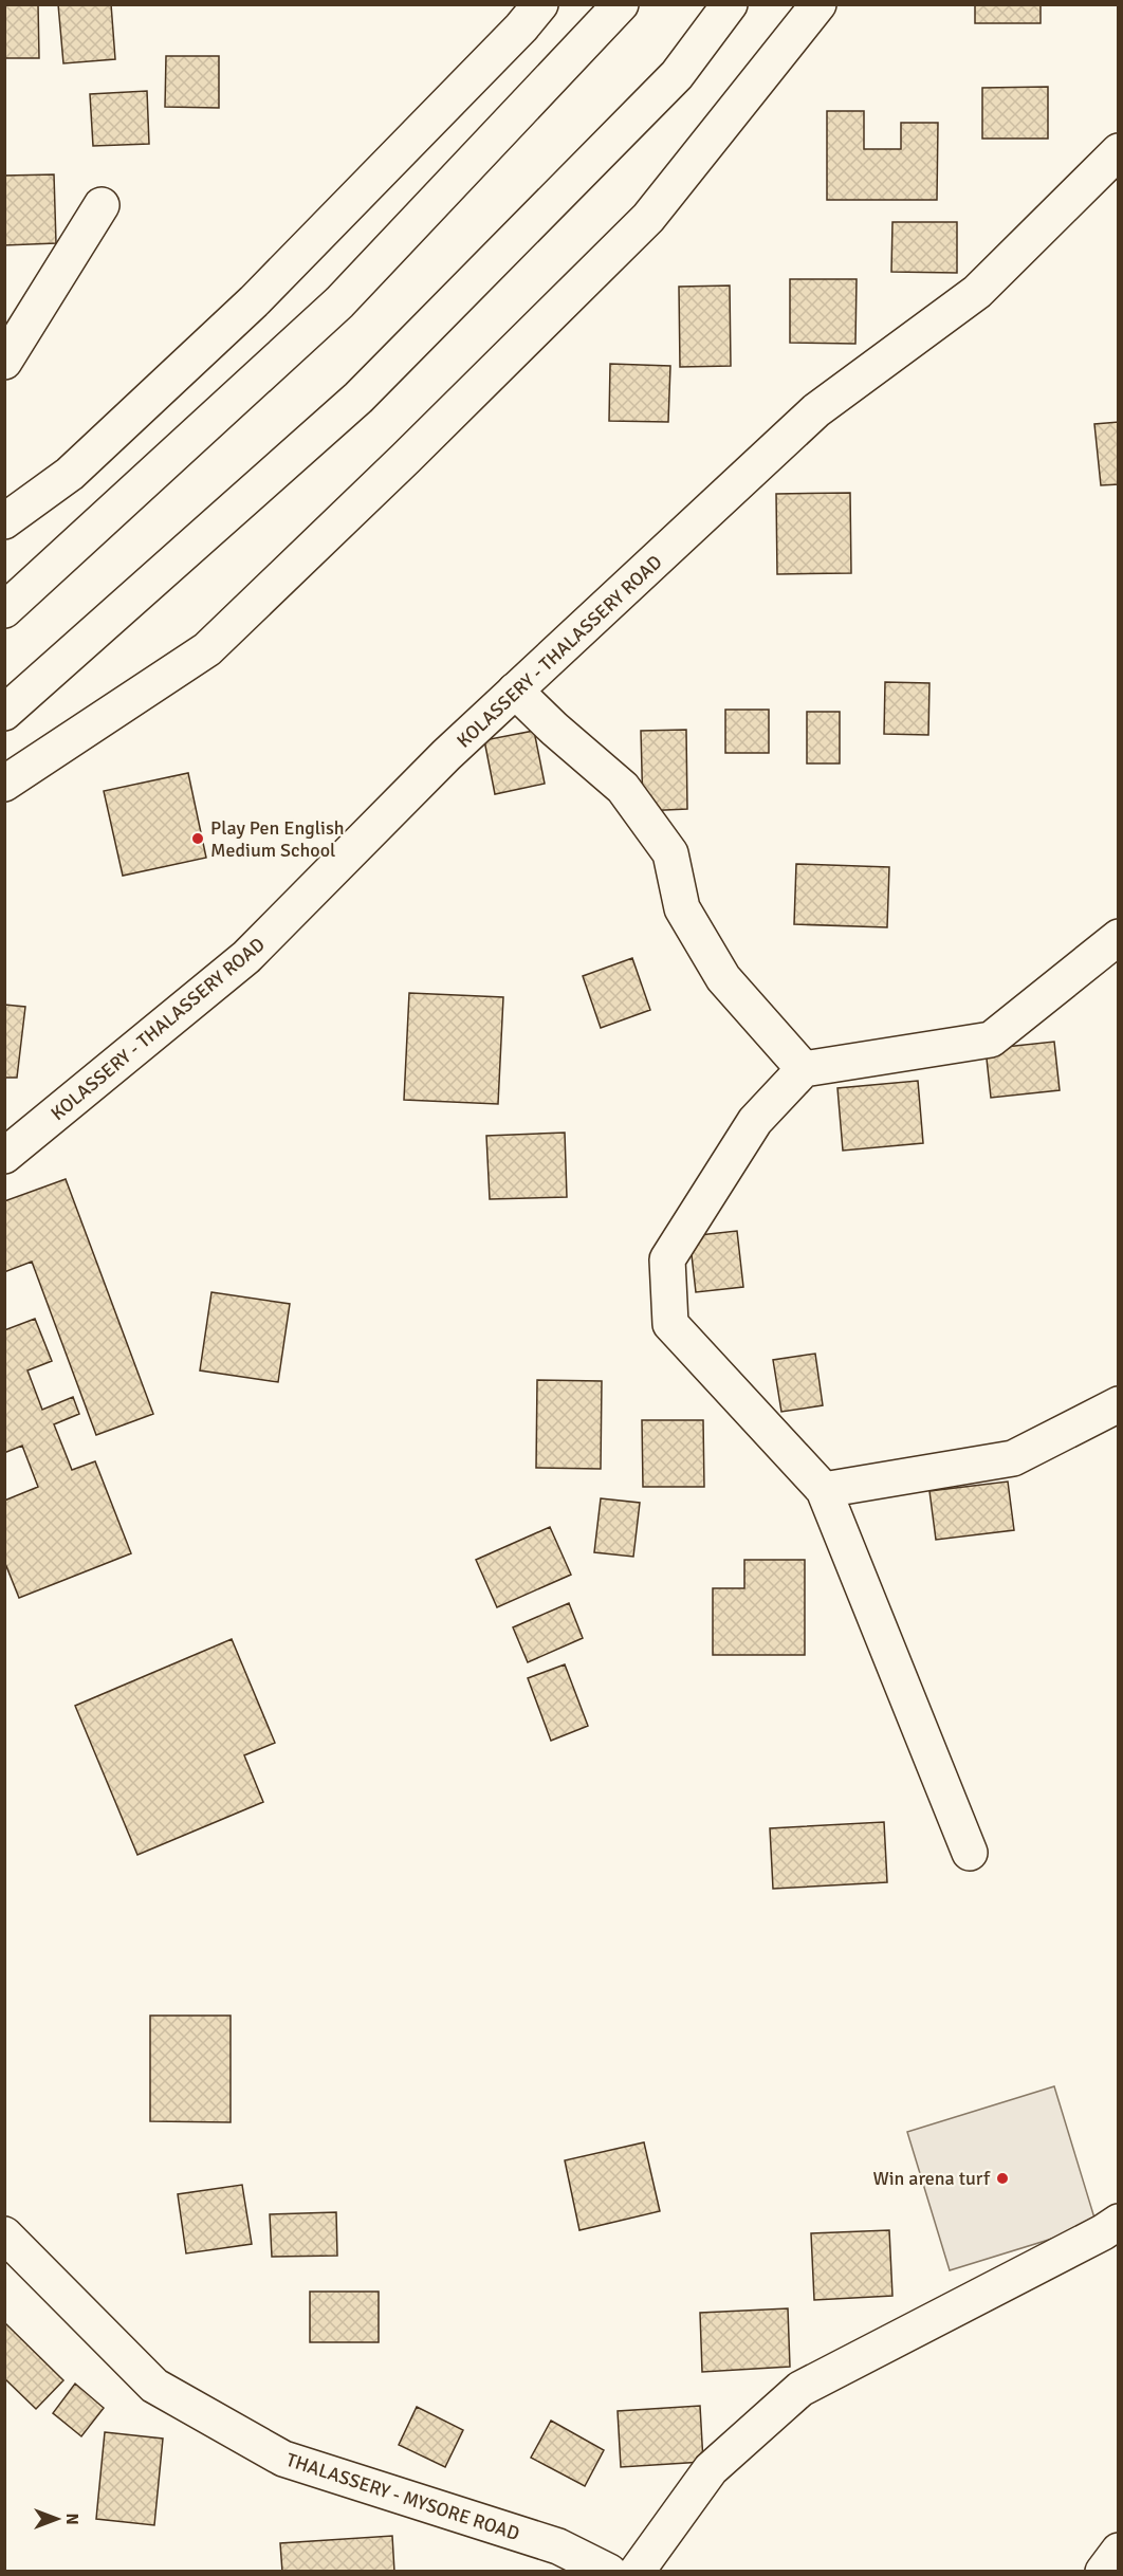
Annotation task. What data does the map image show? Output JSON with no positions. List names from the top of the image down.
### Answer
{
  "streets": {
    "main road": ["KOLASSERY - THALASSERY ROAD", "THALASSERY - MYSORE ROAD"]
  },
  "places": ["Play Pen English Medium School", "Win arena turf"],
  "north": "right"
}
